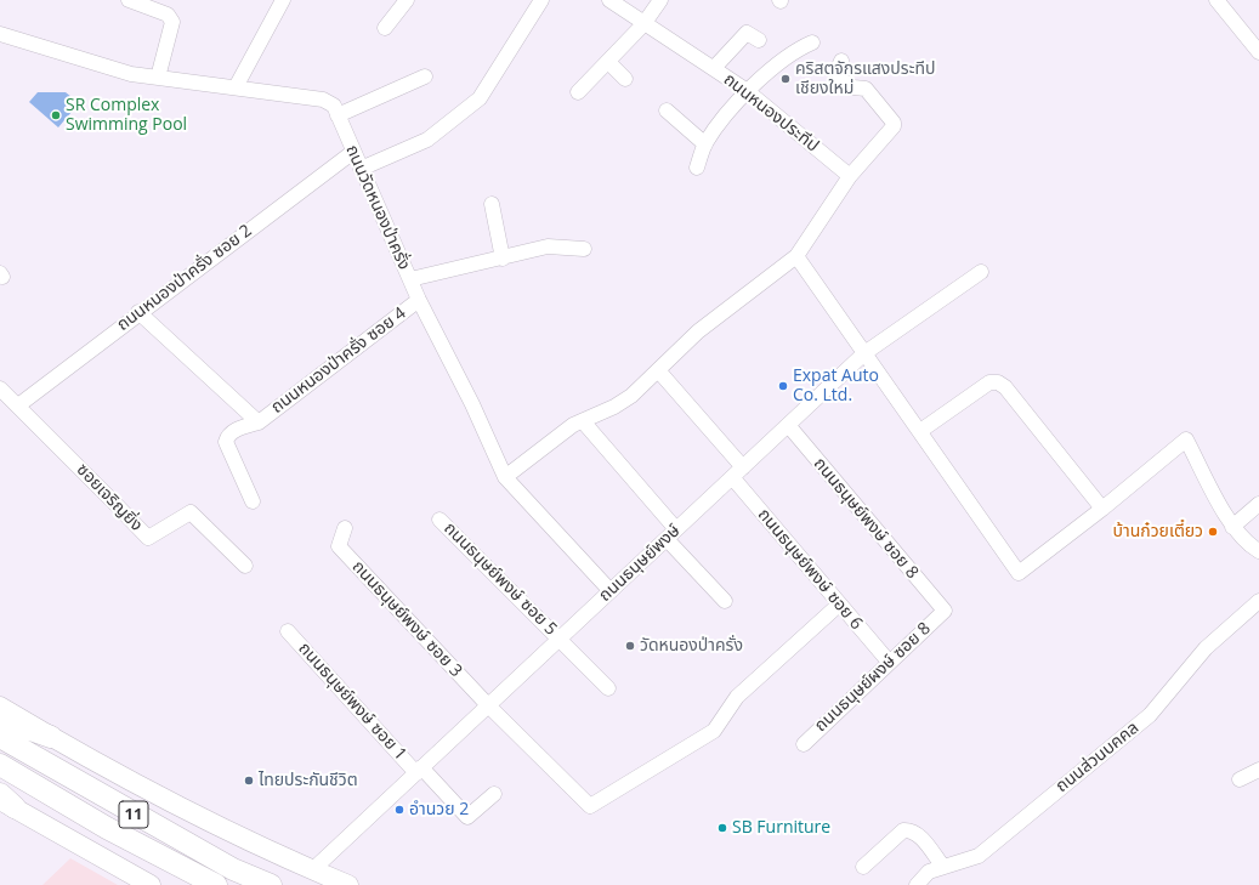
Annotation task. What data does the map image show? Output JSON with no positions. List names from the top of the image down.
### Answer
{
  "streets": {
    "highway": ["11"],
    "street": [
      "ถนนหนองประทีป",
      "ถนนวัดหนองป่าครั่ง",
      "ถนนหนองป่าครั่ง ซอย 2",
      "ถนนหนองป่าครั่ง ซอย 4",
      "ซอยเจริญยิ่ง",
      "ถนนธนุษย์พงษ์ ซอย 8",
      "ถนนธนุษย์พงษ์",
      "ถนนธนุษย์พงษ์ ซอย 6",
      "ถนนธนุษย์พงษ์ ซอย 5",
      "ถนนธนุษย์พงษ์ ซอย 3",
      "ถนนธนุษย์ผงษ์ ซอย 8",
      "ถนนธนุษย์พงษ์ ซอย 1",
      "ถนนส่วนบคคล"
    ]
  },
  "crossings": [
    ["ถนนวัดหนองป่าครั่ง", "ถนนหนองป่าครั่ง ซอย 2"],
    ["ถนนวัดหนองป่าครั่ง", "ถนนหนองป่าครั่ง ซอย 4"],
    ["ถนนวัดหนองป่าครั่ง", "ถนนธนุษย์พงษ์"],
    ["ถนนหนองป่าครั่ง ซอย 2", "ถนนหนองป่าครั่ง ซอย 4"],
    ["ถนนหนองป่าครั่ง ซอย 2", "ซอยเจริญยิ่ง"],
    ["ถนนธนุษย์พงษ์ ซอย 8", "ถนนธนุษย์พงษ์"],
    ["ถนนธนุษย์พงษ์ ซอย 8", "ถนนธนุษย์ผงษ์ ซอย 8"],
    ["ถนนธนุษย์พงษ์", "ถนนธนุษย์พงษ์ ซอย 6"],
    ["ถนนธนุษย์พงษ์", "ถนนธนุษย์พงษ์ ซอย 5"],
    ["ถนนธนุษย์พงษ์", "ถนนธนุษย์พงษ์ ซอย 3"],
    ["ถนนธนุษย์พงษ์", "ถนนธนุษย์พงษ์ ซอย 1"],
    ["ถนนธนุษย์พงษ์ ซอย 6", "ถนนธนุษย์ผงษ์ ซอย 8"]
  ],
  "places": [
    "คริสตจักรแสงประทีป เชียงใหม่",
    "SR Complex Swimming Pool",
    "Expat Auto Co. Ltd.",
    "บ้านก๋วยเตี๋ยว",
    "วัดหนองป่าครั่ง",
    "ไทยประกันชีวิต",
    "อำนวย 2",
    "SB Furniture"
  ]
}
